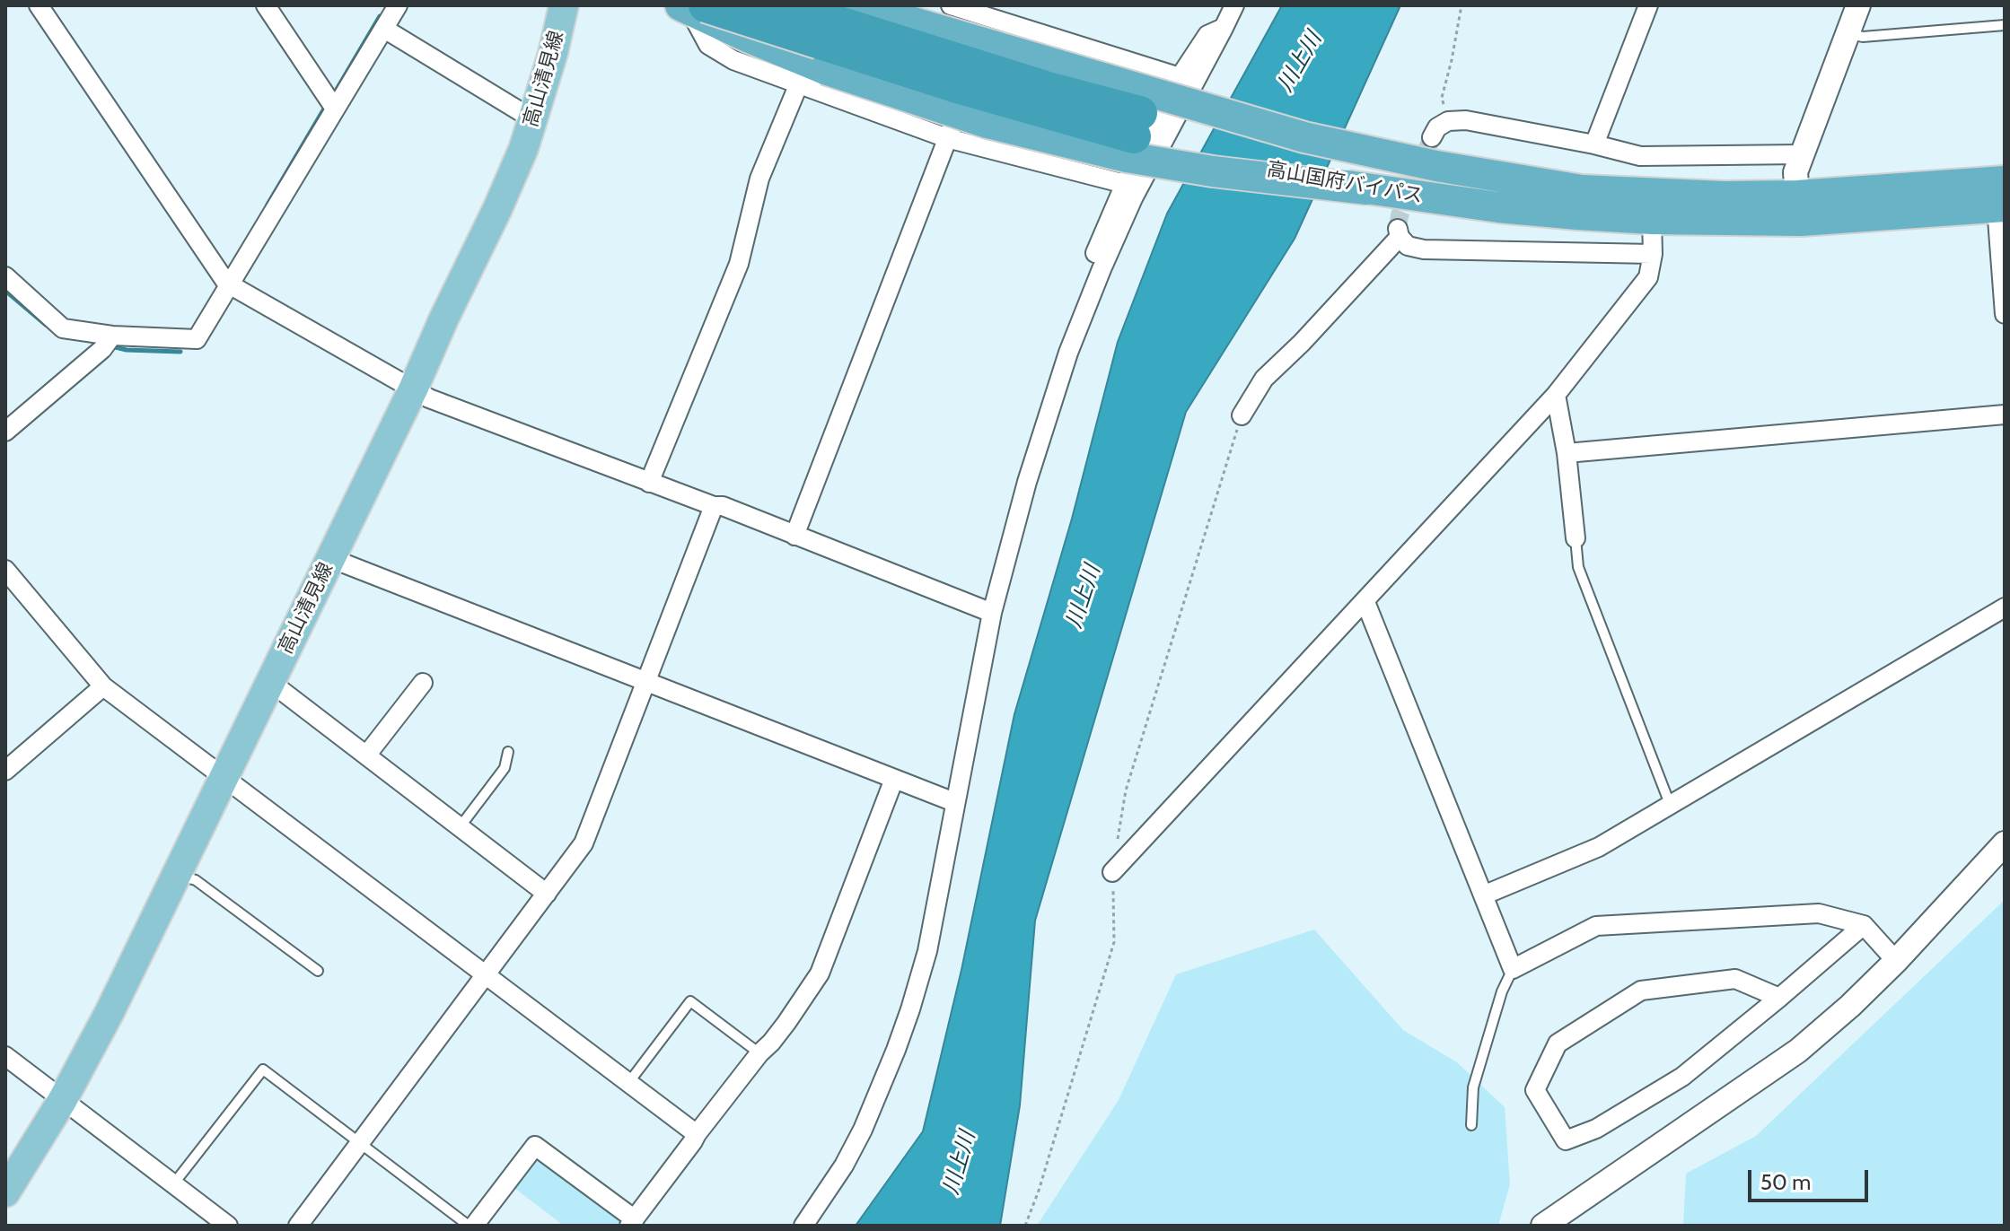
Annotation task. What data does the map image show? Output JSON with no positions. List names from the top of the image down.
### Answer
{
  "streets": {
    "highway": ["高山国府バイパス"],
    "main road": ["高山清見線"]
  },
  "water": ["川上川"],
  "scale_bar": "50 m"
}
